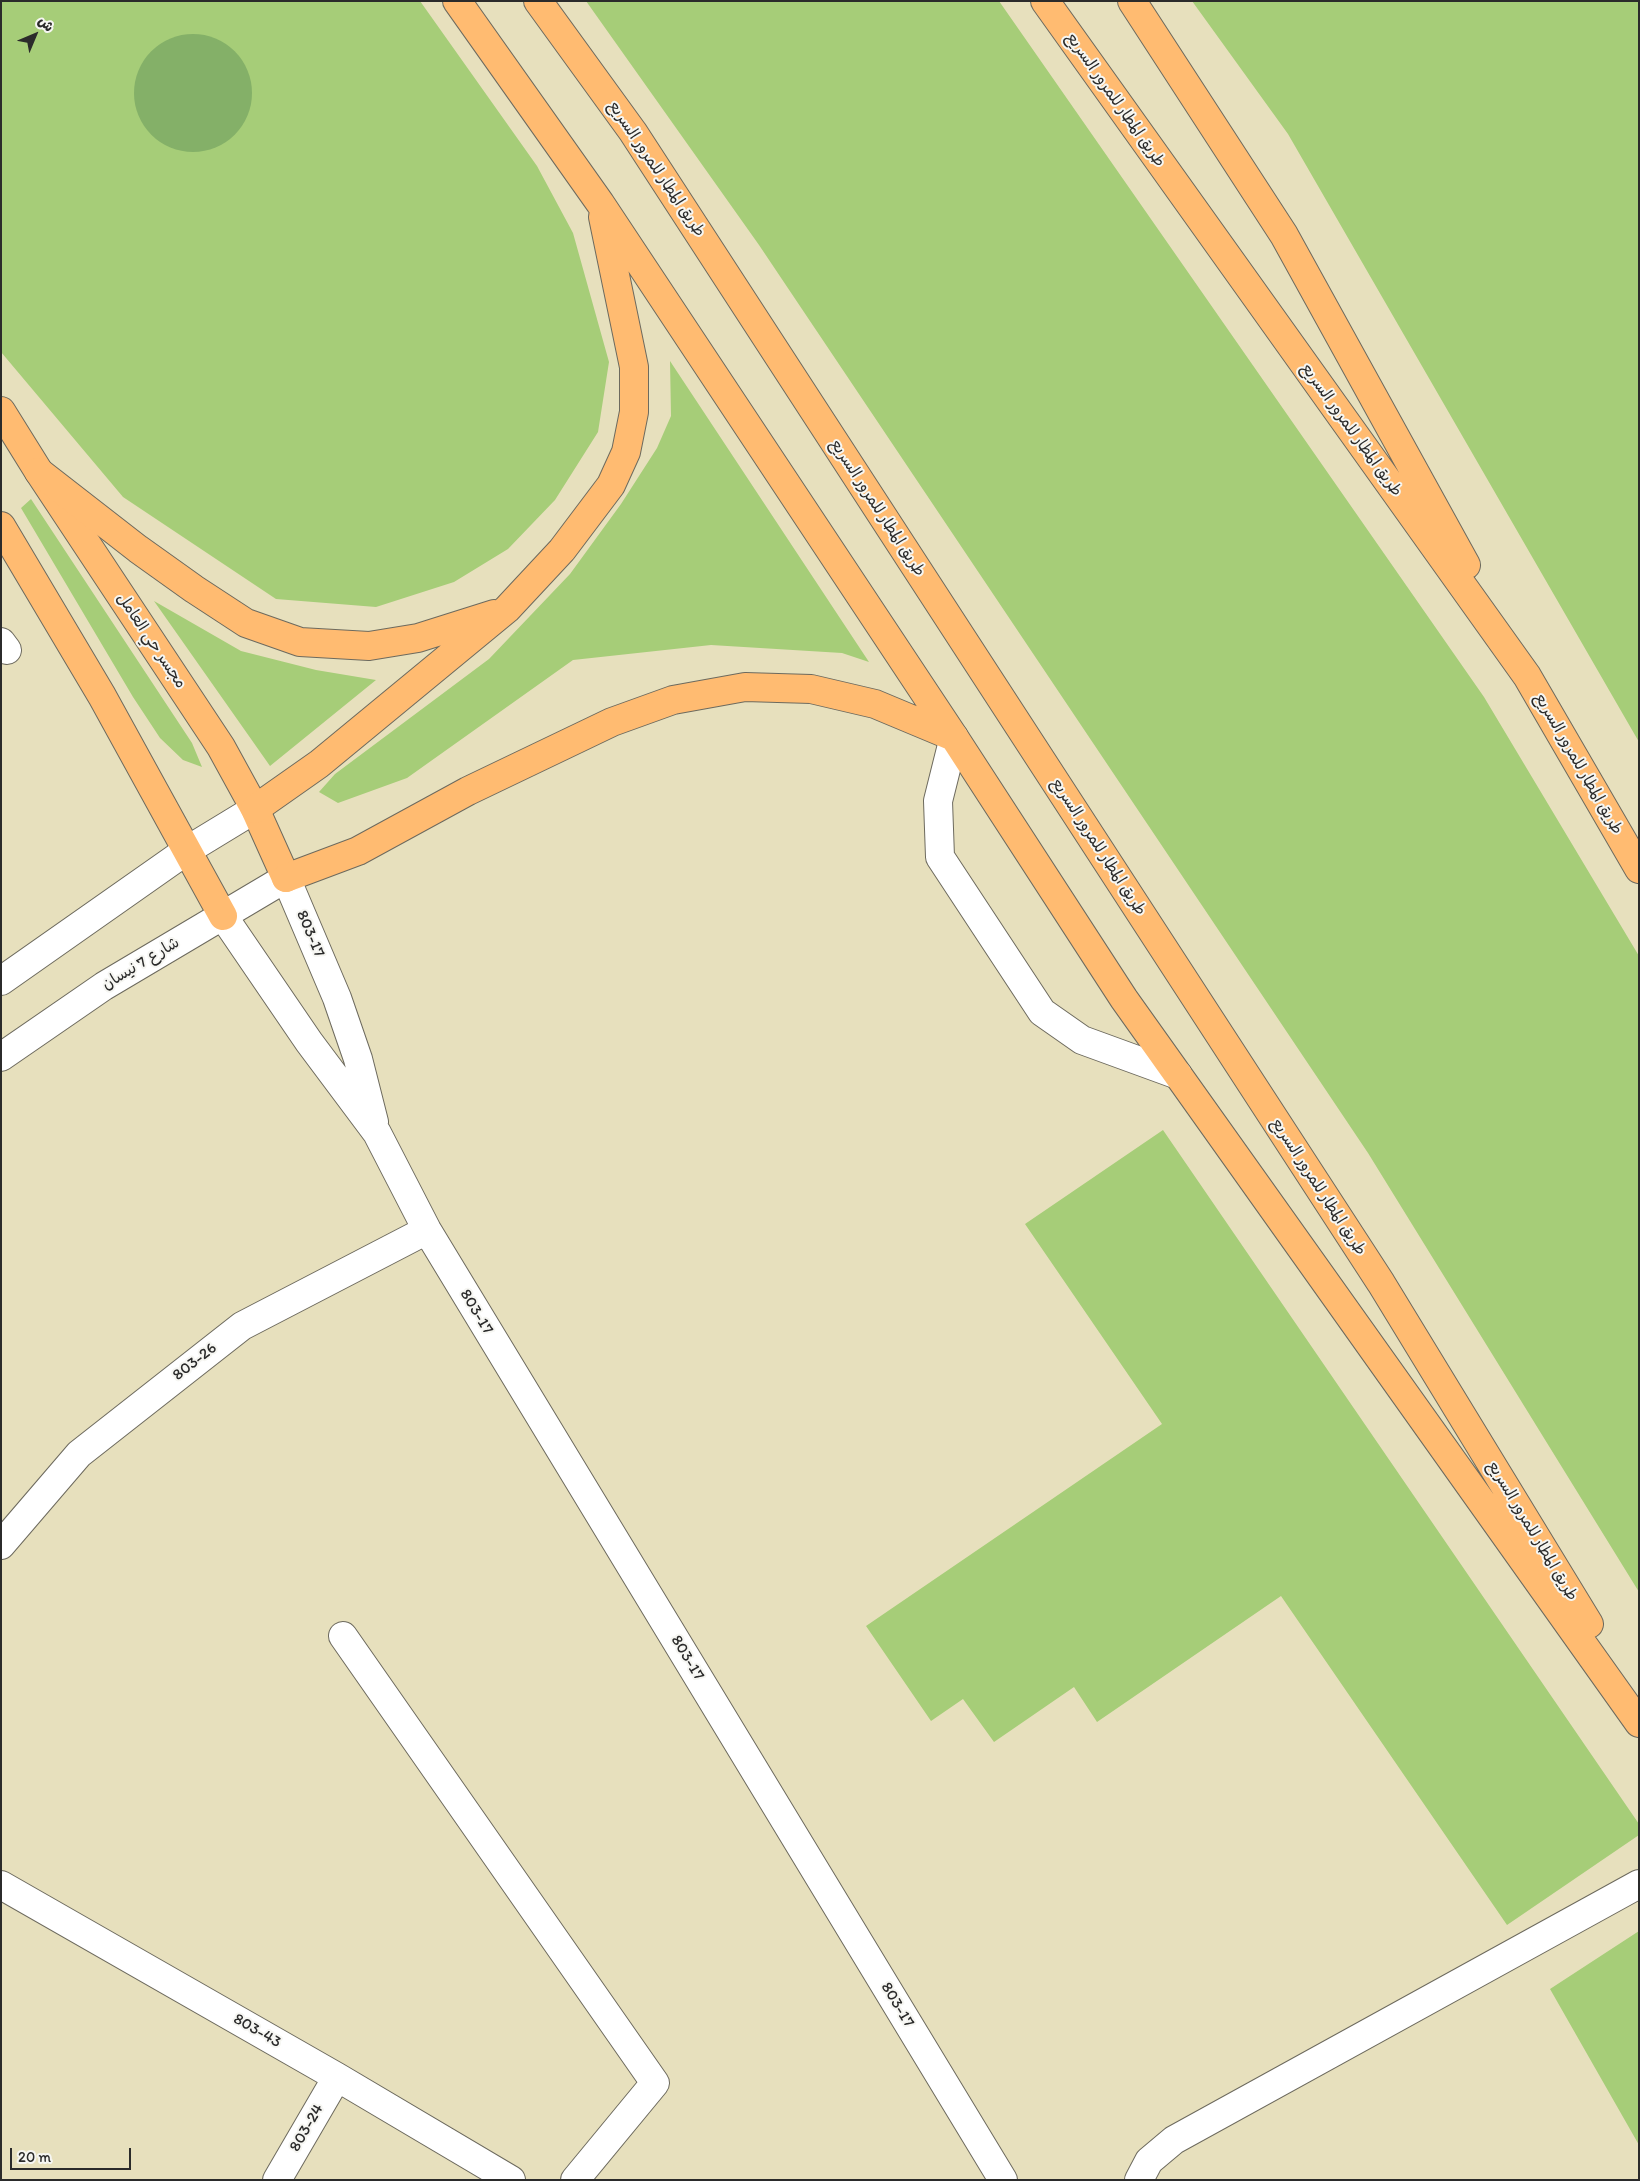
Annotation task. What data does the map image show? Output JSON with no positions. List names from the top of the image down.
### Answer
{
  "streets": {
    "main road": ["طريق المطار للمرور السريع", "مجسر حي العامل"],
    "street": [
      "803-17",
      "شارع 7 نيسان",
      "803-26",
      "803-43",
      "803-24"
    ]
  },
  "crossings": [
    ["مجسر حي العامل", "803-17"],
    ["مجسر حي العامل", "شارع 7 نيسان"],
    ["803-17", "شارع 7 نيسان"],
    ["803-17", "803-26"],
    ["803-43", "803-24"]
  ],
  "scale_bar": "20 m",
  "north": "top right"
}
